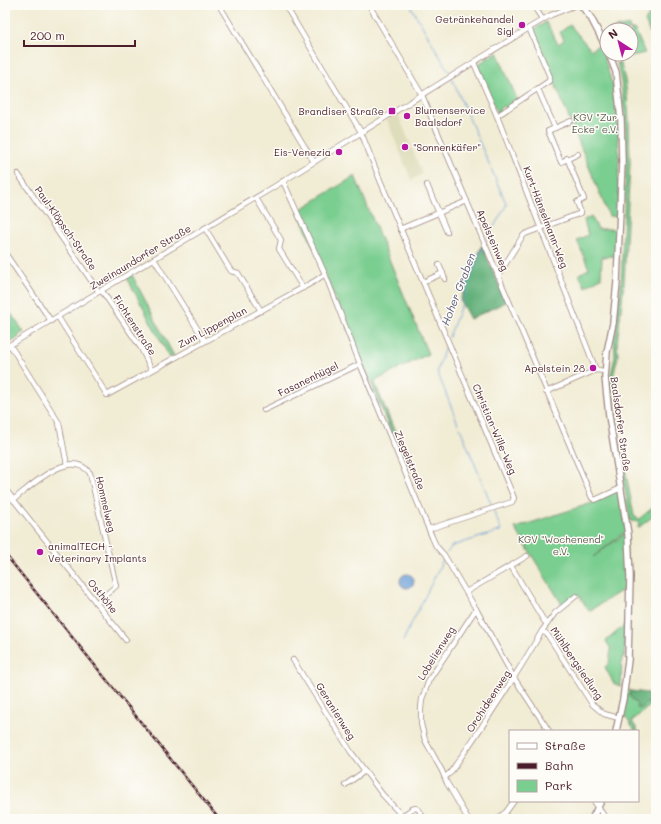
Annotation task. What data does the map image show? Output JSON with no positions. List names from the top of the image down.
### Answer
{
  "streets": {
    "main road": ["Baalsdorfer Straße"],
    "street": [
      "Kurt-Hänselmann-Weg",
      "Paul-Klöpsch-Straße",
      "Apelsteinweg",
      "Zweinaundorfer Straße",
      "Fichtenstraße",
      "Zum Lippenplan",
      "Fasanenhügel",
      "Christian-Wille-Weg",
      "Ziegelstraße",
      "Hommelweg",
      "Osthöhe",
      "Lobelienweg",
      "Mühlbergsiedlung",
      "Orchideenweg",
      "Geranienweg"
    ]
  },
  "crossings": [
    ["Paul-Klöpsch-Straße", "Zweinaundorfer Straße"],
    ["Paul-Klöpsch-Straße", "Fichtenstraße"],
    ["Apelsteinweg", "Baalsdorfer Straße"],
    ["Zweinaundorfer Straße", "Fichtenstraße"],
    ["Zweinaundorfer Straße", "Zum Lippenplan"],
    ["Zweinaundorfer Straße", "Ziegelstraße"],
    ["Fichtenstraße", "Zum Lippenplan"],
    ["Zum Lippenplan", "Ziegelstraße"],
    ["Fasanenhügel", "Ziegelstraße"],
    ["Baalsdorfer Straße", "Mühlbergsiedlung"],
    ["Christian-Wille-Weg", "Ziegelstraße"],
    ["Ziegelstraße", "Lobelienweg"],
    ["Ziegelstraße", "Orchideenweg"],
    ["Hommelweg", "Osthöhe"],
    ["Lobelienweg", "Orchideenweg"],
    ["Mühlbergsiedlung", "Orchideenweg"]
  ],
  "water": ["Hoher Graben"],
  "parks": ["KGV \"Zur Ecke\" e.V.", "KGV \"Wochenend\" e.V."],
  "places": {
    "other": [
      "Getränkehandel Sigl",
      "Blumenservice Baalsdorf",
      "\"Sonnenkäfer\"",
      "Eis-Venezia",
      "Apelstein 28",
      "animalTECH - Veterinary Implants"
    ],
    "transit": ["Brandiser Straße"]
  },
  "legend": ["Straße", "Bahn", "Park"],
  "scale_bar": "200 m",
  "north": "top left"
}
